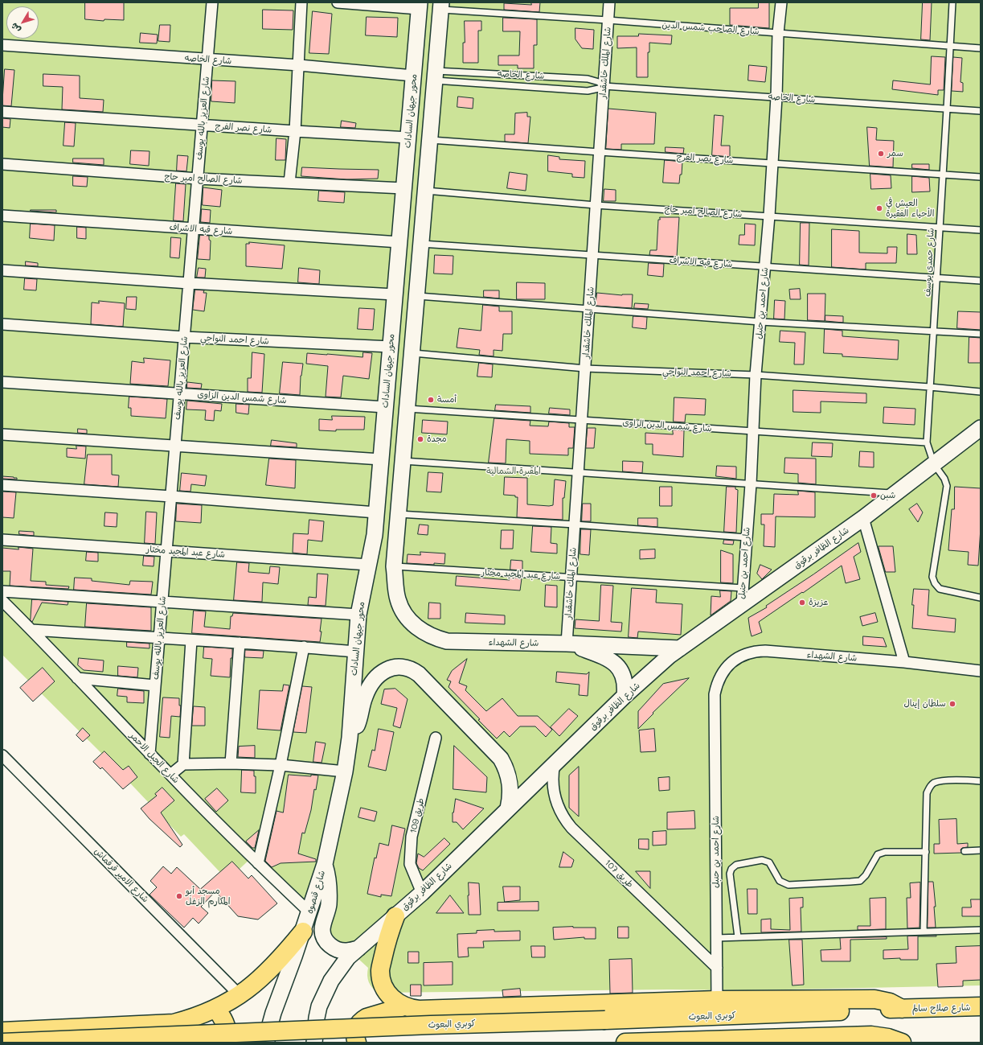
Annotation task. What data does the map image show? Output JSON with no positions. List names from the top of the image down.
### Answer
{
  "streets": {
    "highway": ["شارع صلاح سالم", "كوبري البعوث"],
    "main road": [
      "محور جيهان السادات",
      "شارع الظافر برقوق",
      "شارع الشهداء",
      "شارع قنصوه"
    ],
    "street": [
      "شارع الخاصه",
      "شارع الملك خاشقدار",
      "شارع العزيز بالله يوسف",
      "شارع نصر الفرج",
      "شارع الصالح امير حاج",
      "شارع قبه الاشراف",
      "شارع احمد بن حنبل",
      "شارع احمد النواجي",
      "شارع شمس الدين الزاوى",
      "شارع عبد المجيد مختار",
      "شارع الجبل الاحمر",
      "طريق 109",
      "طريق 107",
      "شارع الامير قرقماش"
    ],
    "lane": ["شارع الصاحب شمس الدين", "شارع حمدى يوسف"]
  },
  "crossings": [
    ["شارع الصاحب شمس الدين", "شارع الملك خاشقدار"],
    ["شارع الصاحب شمس الدين", "شارع حمدى يوسف"],
    ["شارع الصاحب شمس الدين", "شارع احمد بن حنبل"],
    ["شارع الخاصه", "شارع الملك خاشقدار"],
    ["شارع الخاصه", "محور جيهان السادات"],
    ["شارع الخاصه", "شارع العزيز بالله يوسف"],
    ["شارع الخاصه", "شارع حمدى يوسف"],
    ["شارع الخاصه", "شارع احمد بن حنبل"],
    ["شارع الملك خاشقدار", "شارع نصر الفرج"],
    ["شارع الملك خاشقدار", "شارع الصالح امير حاج"],
    ["شارع الملك خاشقدار", "شارع قبه الاشراف"],
    ["شارع الملك خاشقدار", "شارع احمد النواجي"],
    ["شارع الملك خاشقدار", "شارع شمس الدين الزاوى"],
    ["شارع الملك خاشقدار", "شارع عبد المجيد مختار"],
    ["شارع الملك خاشقدار", "شارع الشهداء"],
    ["محور جيهان السادات", "شارع نصر الفرج"],
    ["محور جيهان السادات", "شارع الصالح امير حاج"],
    ["محور جيهان السادات", "شارع قبه الاشراف"],
    ["محور جيهان السادات", "شارع احمد النواجي"],
    ["محور جيهان السادات", "شارع شمس الدين الزاوى"],
    ["محور جيهان السادات", "شارع عبد المجيد مختار"],
    ["محور جيهان السادات", "شارع قنصوه"],
    ["شارع العزيز بالله يوسف", "شارع نصر الفرج"],
    ["شارع العزيز بالله يوسف", "شارع الصالح امير حاج"],
    ["شارع العزيز بالله يوسف", "شارع قبه الاشراف"],
    ["شارع العزيز بالله يوسف", "شارع احمد النواجي"],
    ["شارع العزيز بالله يوسف", "شارع شمس الدين الزاوى"],
    ["شارع العزيز بالله يوسف", "شارع عبد المجيد مختار"],
    ["شارع العزيز بالله يوسف", "شارع الجبل الاحمر"],
    ["شارع نصر الفرج", "شارع حمدى يوسف"],
    ["شارع نصر الفرج", "شارع احمد بن حنبل"],
    ["شارع الصالح امير حاج", "شارع حمدى يوسف"],
    ["شارع الصالح امير حاج", "شارع احمد بن حنبل"],
    ["شارع قبه الاشراف", "شارع حمدى يوسف"],
    ["شارع قبه الاشراف", "شارع احمد بن حنبل"],
    ["شارع حمدى يوسف", "شارع احمد النواجي"],
    ["شارع حمدى يوسف", "شارع شمس الدين الزاوى"],
    ["شارع حمدى يوسف", "شارع الظافر برقوق"],
    ["شارع احمد بن حنبل", "شارع احمد النواجي"],
    ["شارع احمد بن حنبل", "شارع شمس الدين الزاوى"],
    ["شارع احمد بن حنبل", "شارع الظافر برقوق"],
    ["شارع احمد بن حنبل", "شارع عبد المجيد مختار"],
    ["شارع احمد بن حنبل", "شارع الشهداء"],
    ["شارع احمد بن حنبل", "طريق 107"],
    ["شارع الظافر برقوق", "شارع الشهداء"],
    ["شارع الظافر برقوق", "طريق 109"],
    ["شارع الظافر برقوق", "طريق 107"],
    ["شارع عبد المجيد مختار", "شارع الشهداء"],
    ["شارع الجبل الاحمر", "شارع قنصوه"],
    ["شارع صلاح سالم", "كوبري البعوث"]
  ],
  "parks": ["المقبرة الشمالية"],
  "places": [
    "سمر",
    "العيش في الأحياء الفقيرة",
    "أمسة",
    "مجدة",
    "شبن",
    "عزيزة",
    "سلطان إينال",
    "مسجد أبو المكارم الزغل"
  ],
  "north": "bottom left"
}
